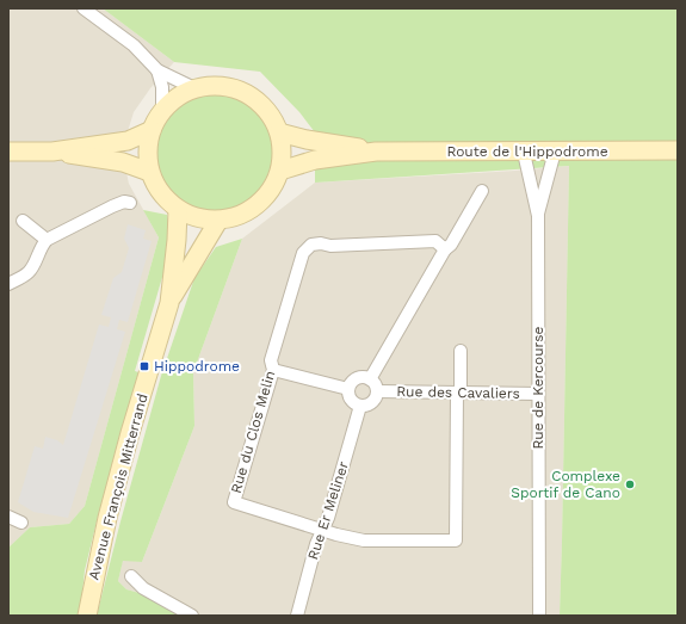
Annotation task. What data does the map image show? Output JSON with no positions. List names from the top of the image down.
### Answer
{
  "streets": {
    "main road": ["Route de l'Hippodrome", "Avenue François Mitterrand"],
    "street": [
      "Rue de Kercourse",
      "Rue des Cavaliers",
      "Rue du Clos Melin",
      "Rue Er Meliner"
    ]
  },
  "crossings": [
    ["Route de l'Hippodrome", "Rue de Kercourse"],
    ["Route de l'Hippodrome", "Avenue François Mitterrand"],
    ["Rue de Kercourse", "Rue des Cavaliers"],
    ["Rue des Cavaliers", "Rue du Clos Melin"],
    ["Rue des Cavaliers", "Rue Er Meliner"],
    ["Rue du Clos Melin", "Rue Er Meliner"]
  ],
  "places": {
    "transit": ["Hippodrome"],
    "other": ["Complexe Sportif de Cano"]
  }
}
